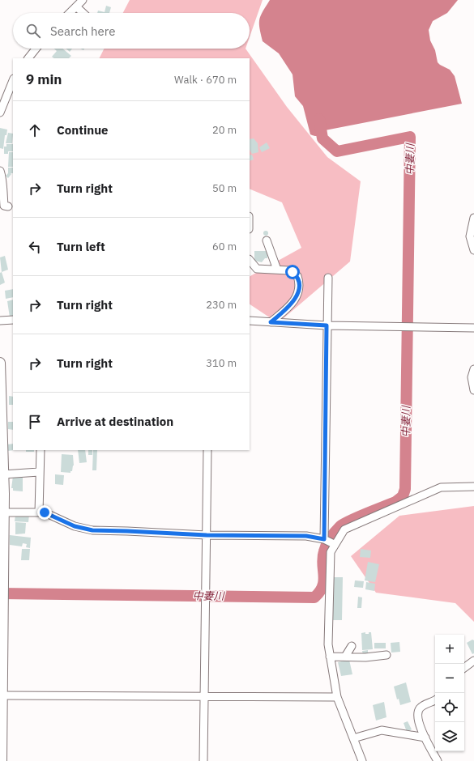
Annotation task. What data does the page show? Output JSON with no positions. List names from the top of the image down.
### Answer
{
  "water": ["中妻川"],
  "page": {
    "search": "Search here",
    "heading": ["9 min", "Walk · 670 m"],
    "list": [
      ["Continue", "20 m"],
      ["Turn right", "50 m"],
      ["Turn left", "60 m"],
      ["Turn right", "230 m"],
      ["Turn right", "310 m"],
      "Arrive at destination"
    ],
    "map_buttons": ["+", "−"]
  }
}
